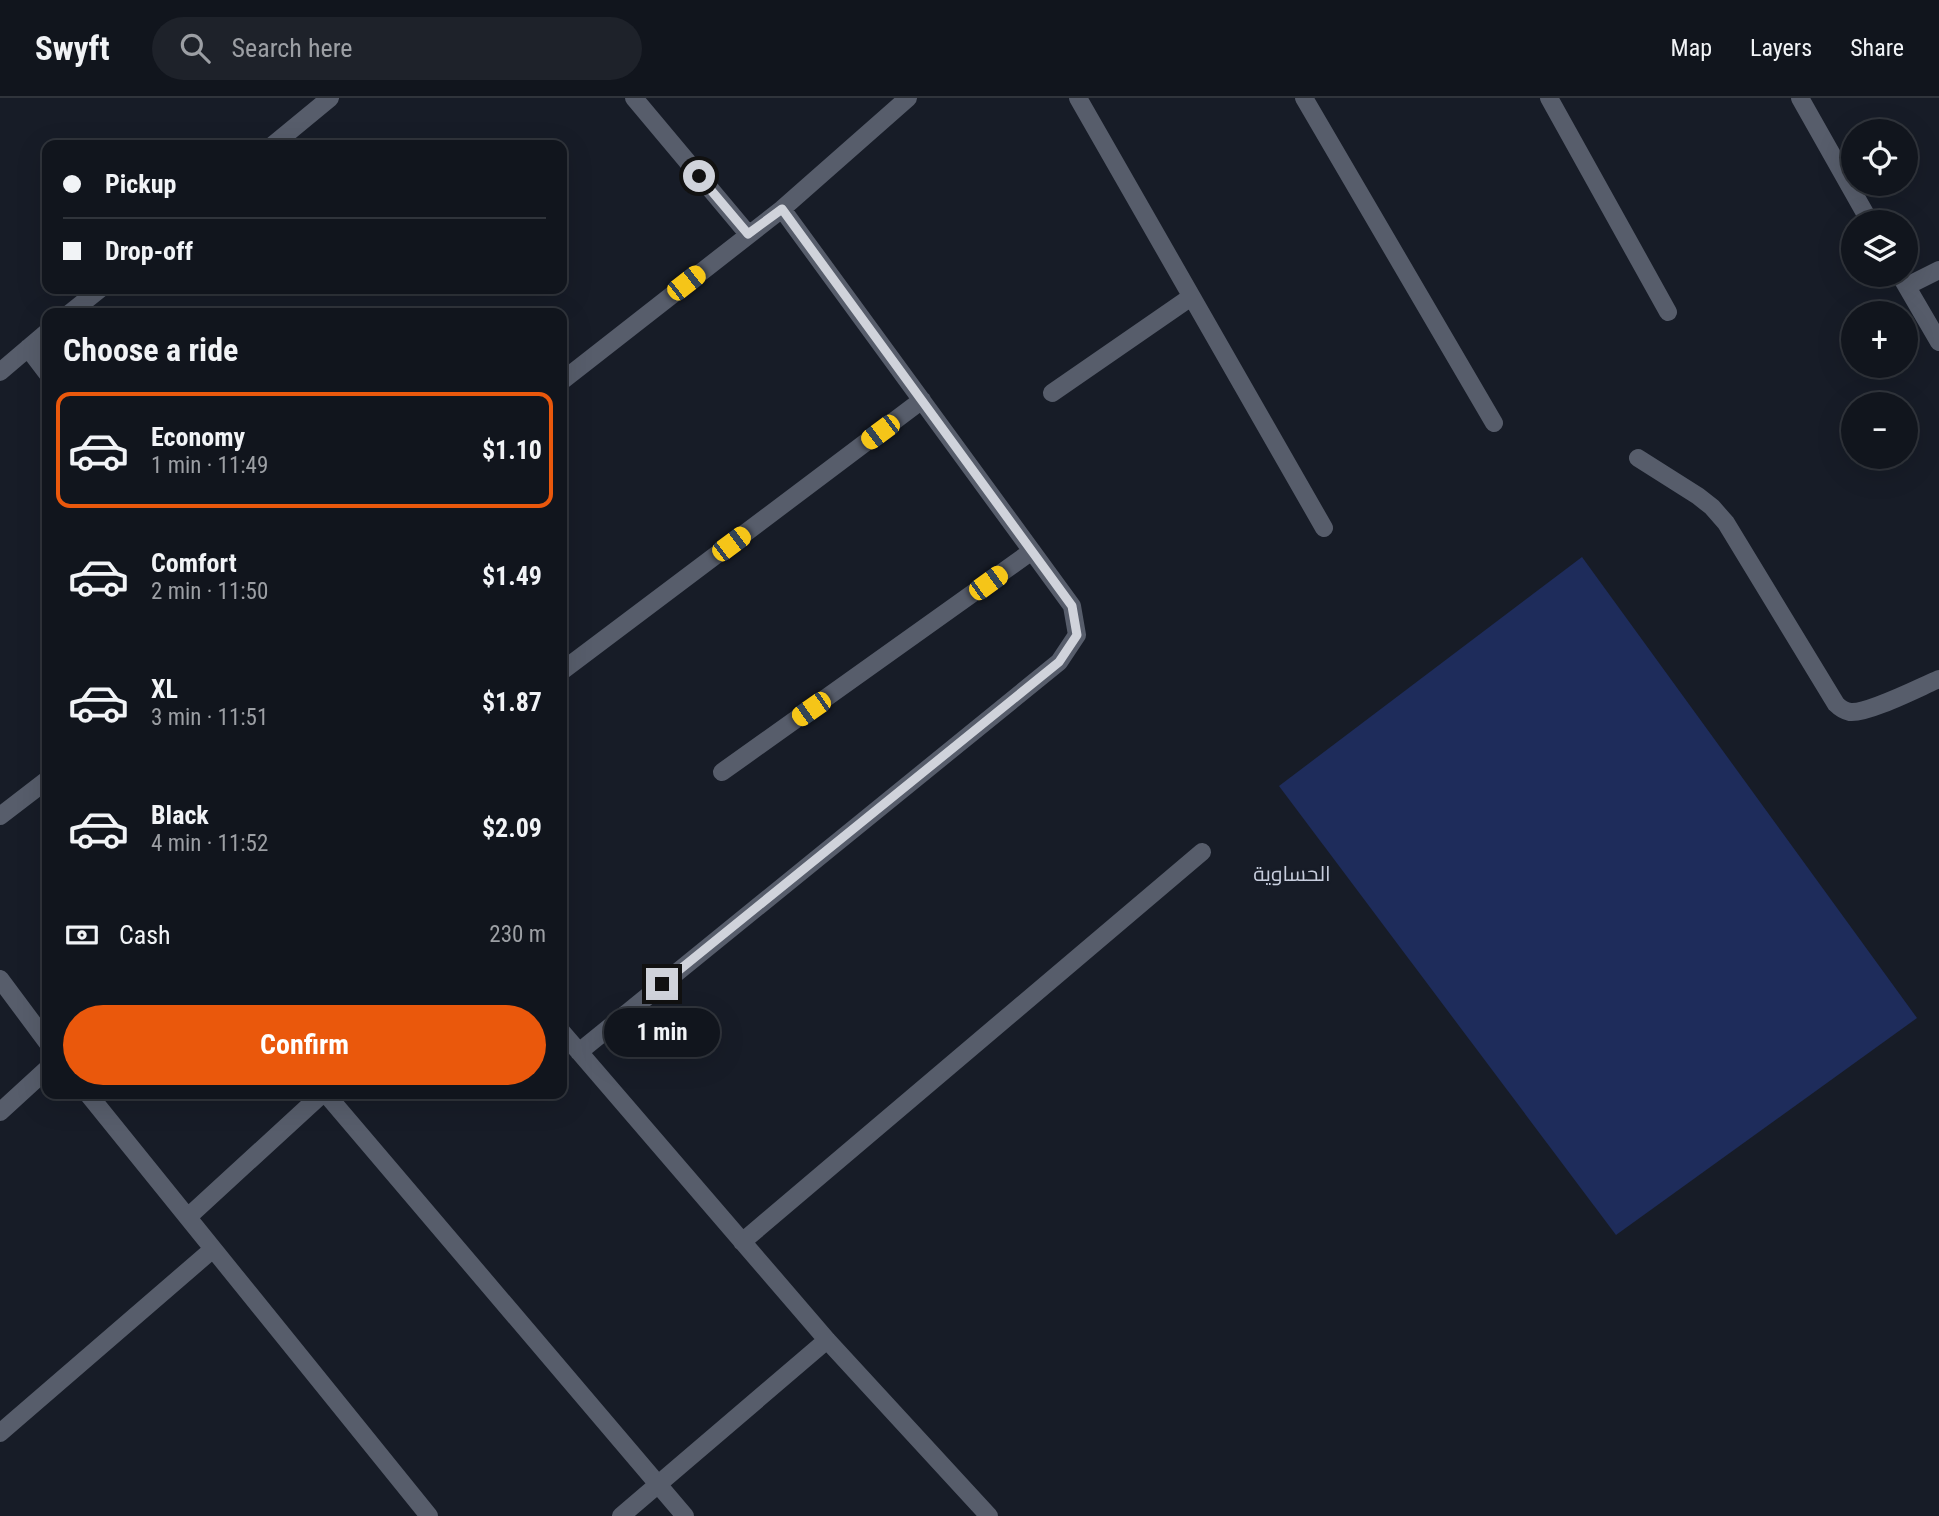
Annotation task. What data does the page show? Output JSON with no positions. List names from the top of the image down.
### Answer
{
  "districts": ["الحساوية"],
  "page": {
    "header": "Swyft",
    "search": "Search here",
    "nav": ["Map", "Layers", "Share"],
    "map_buttons": ["+", "−"],
    "banner": ["Pickup", "Drop-off"],
    "heading": "Choose a ride",
    "list": [
      {
        "name": "Economy",
        "note": "1 min · 11:49",
        "value": "$1.10"
      },
      {
        "name": "Comfort",
        "note": "2 min · 11:50",
        "value": "$1.49"
      },
      {
        "name": "XL",
        "note": "3 min · 11:51",
        "value": "$1.87"
      },
      {
        "name": "Black",
        "note": "4 min · 11:52",
        "value": "$2.09"
      }
    ],
    "pay": ["Cash", "230 m"],
    "buttons": "Confirm",
    "bubble": "1 min"
  }
}
